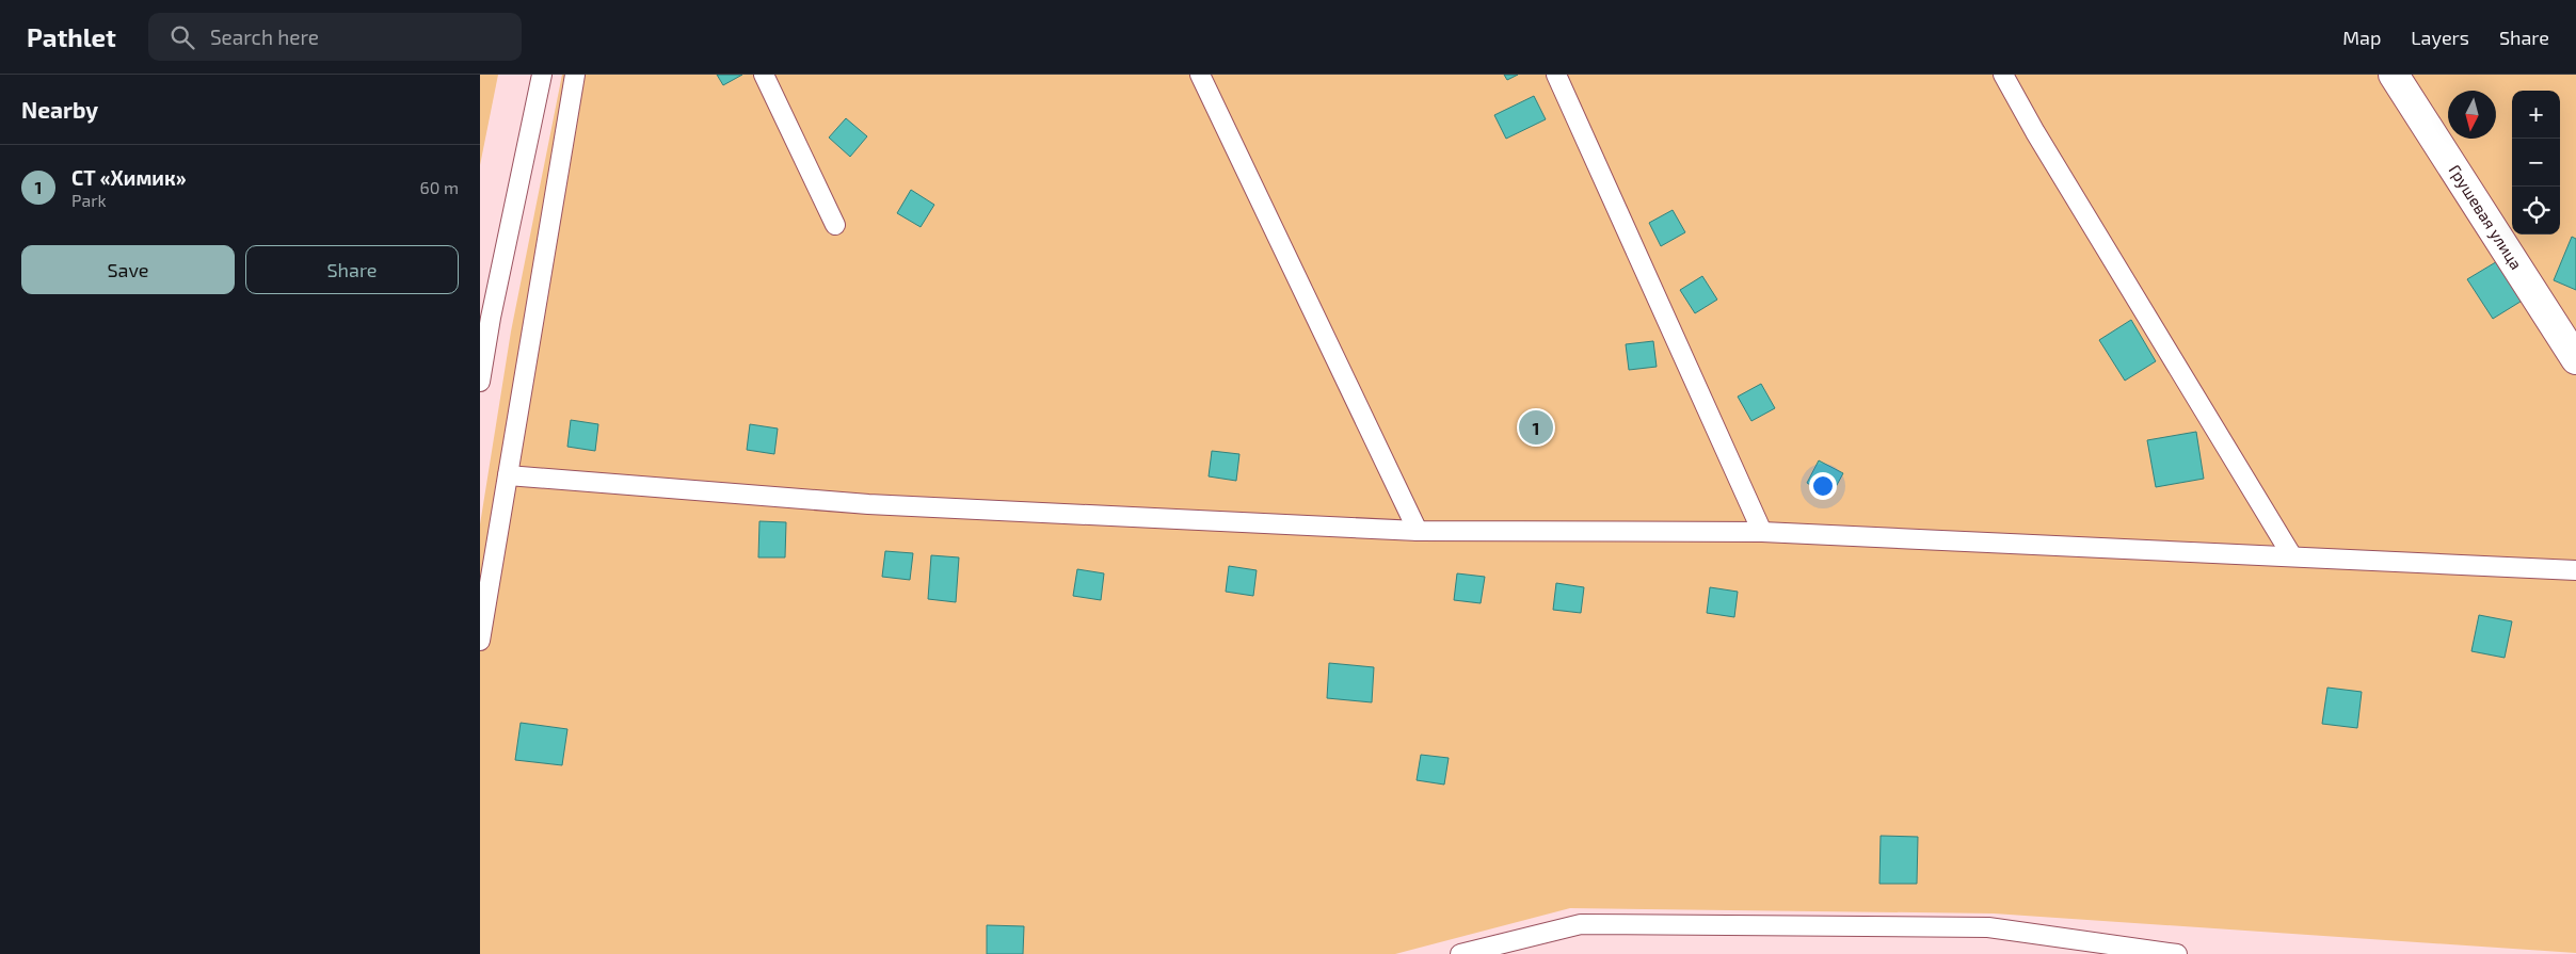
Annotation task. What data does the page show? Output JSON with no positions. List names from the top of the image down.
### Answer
{
  "streets": {
    "street": ["Грушевая улица"]
  },
  "north": "bottom",
  "page": {
    "header": "Pathlet",
    "search": "Search here",
    "nav": ["Map", "Layers", "Share"],
    "heading": "Nearby",
    "map_buttons": ["+", "−"],
    "list": [
      {
        "mark": "1",
        "name": "СТ «Химик»",
        "note": "Park",
        "value": "60 m"
      }
    ],
    "buttons": ["Save", "Share"],
    "pins": "1"
  }
}
